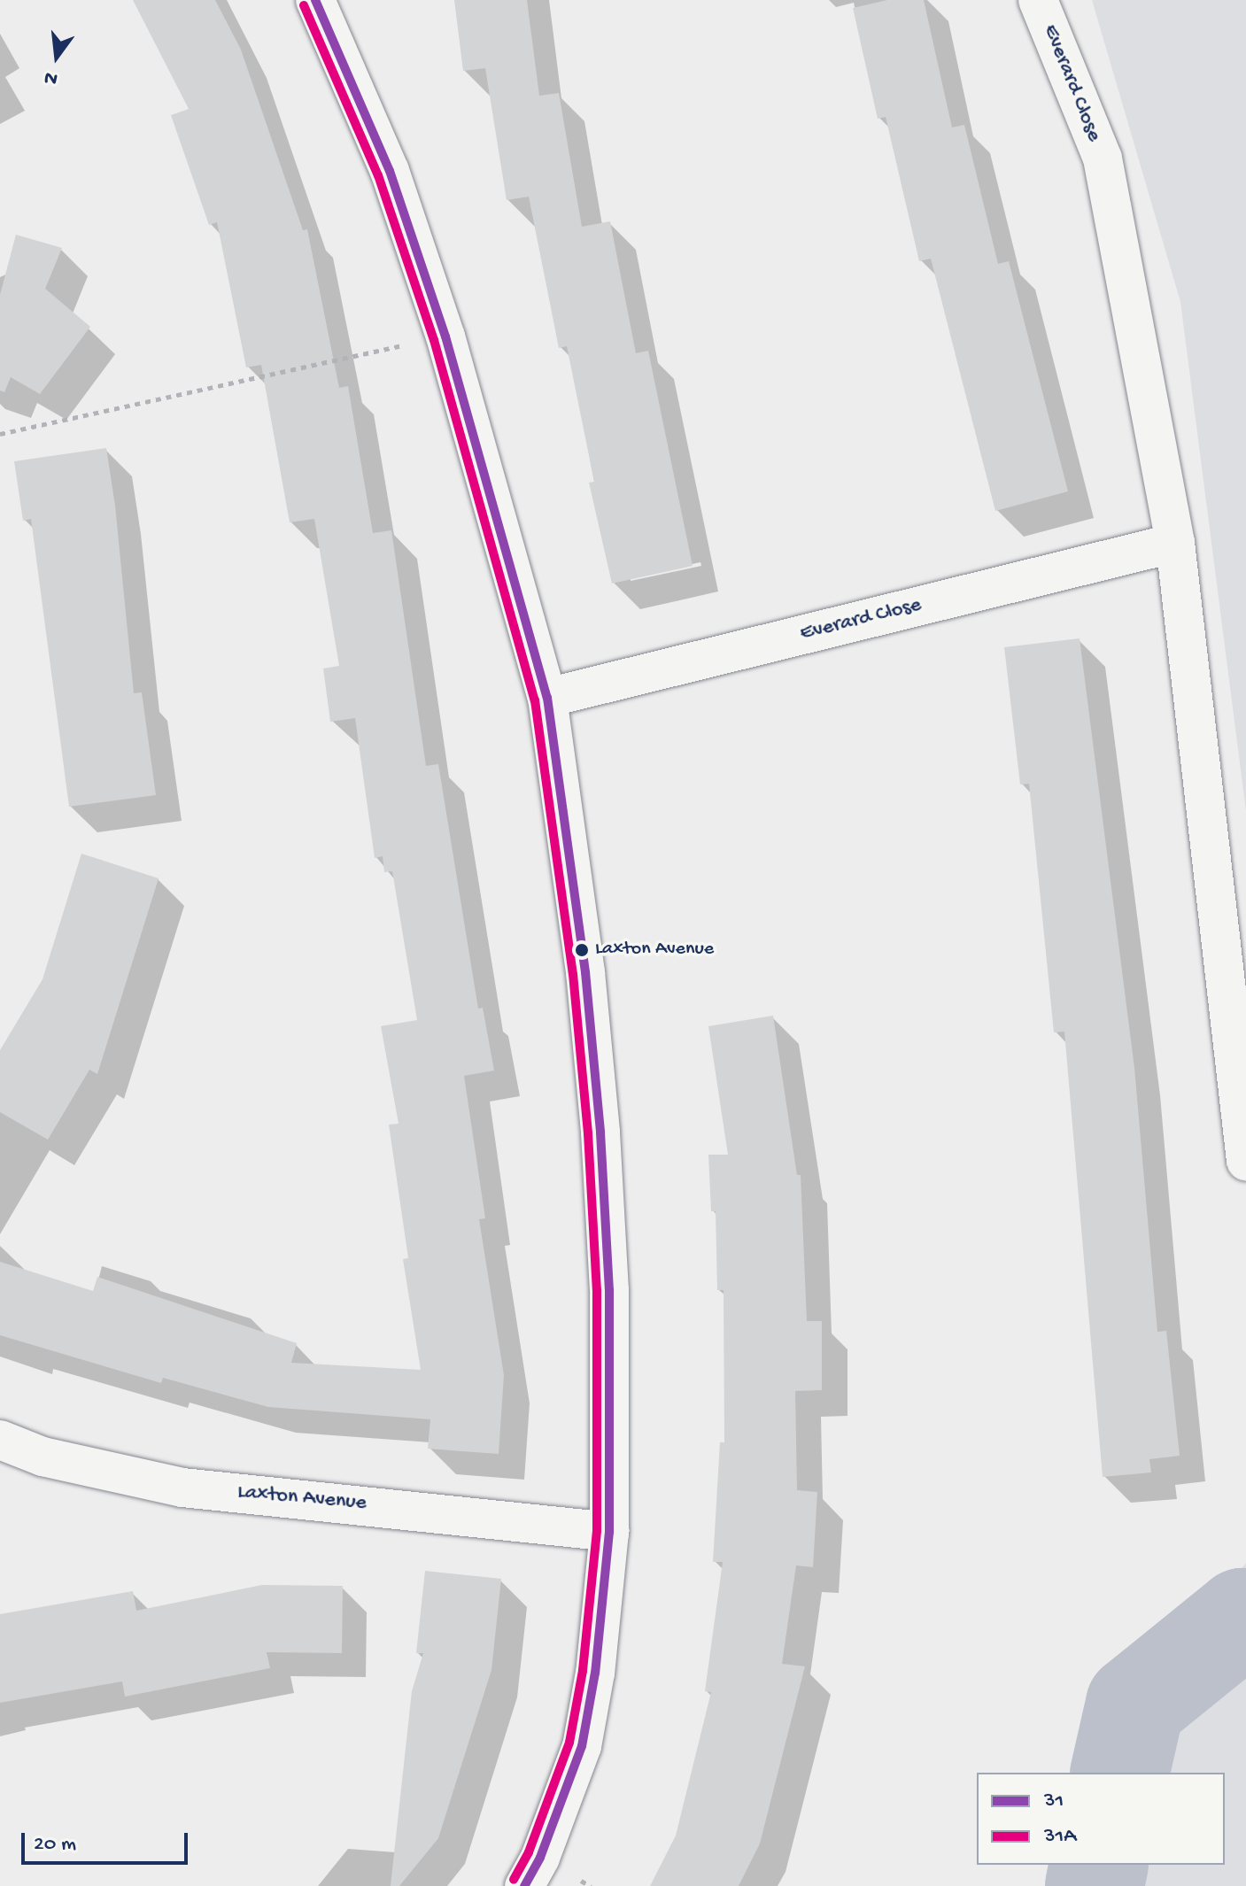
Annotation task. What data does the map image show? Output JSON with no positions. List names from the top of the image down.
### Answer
{
  "streets": {
    "street": ["Everard Close", "Laxton Avenue"]
  },
  "places": ["Laxton Avenue"],
  "lines": ["transit line 31", "transit line 31A"],
  "legend": ["31", "31A"],
  "scale_bar": "20 m",
  "north": "bottom"
}
